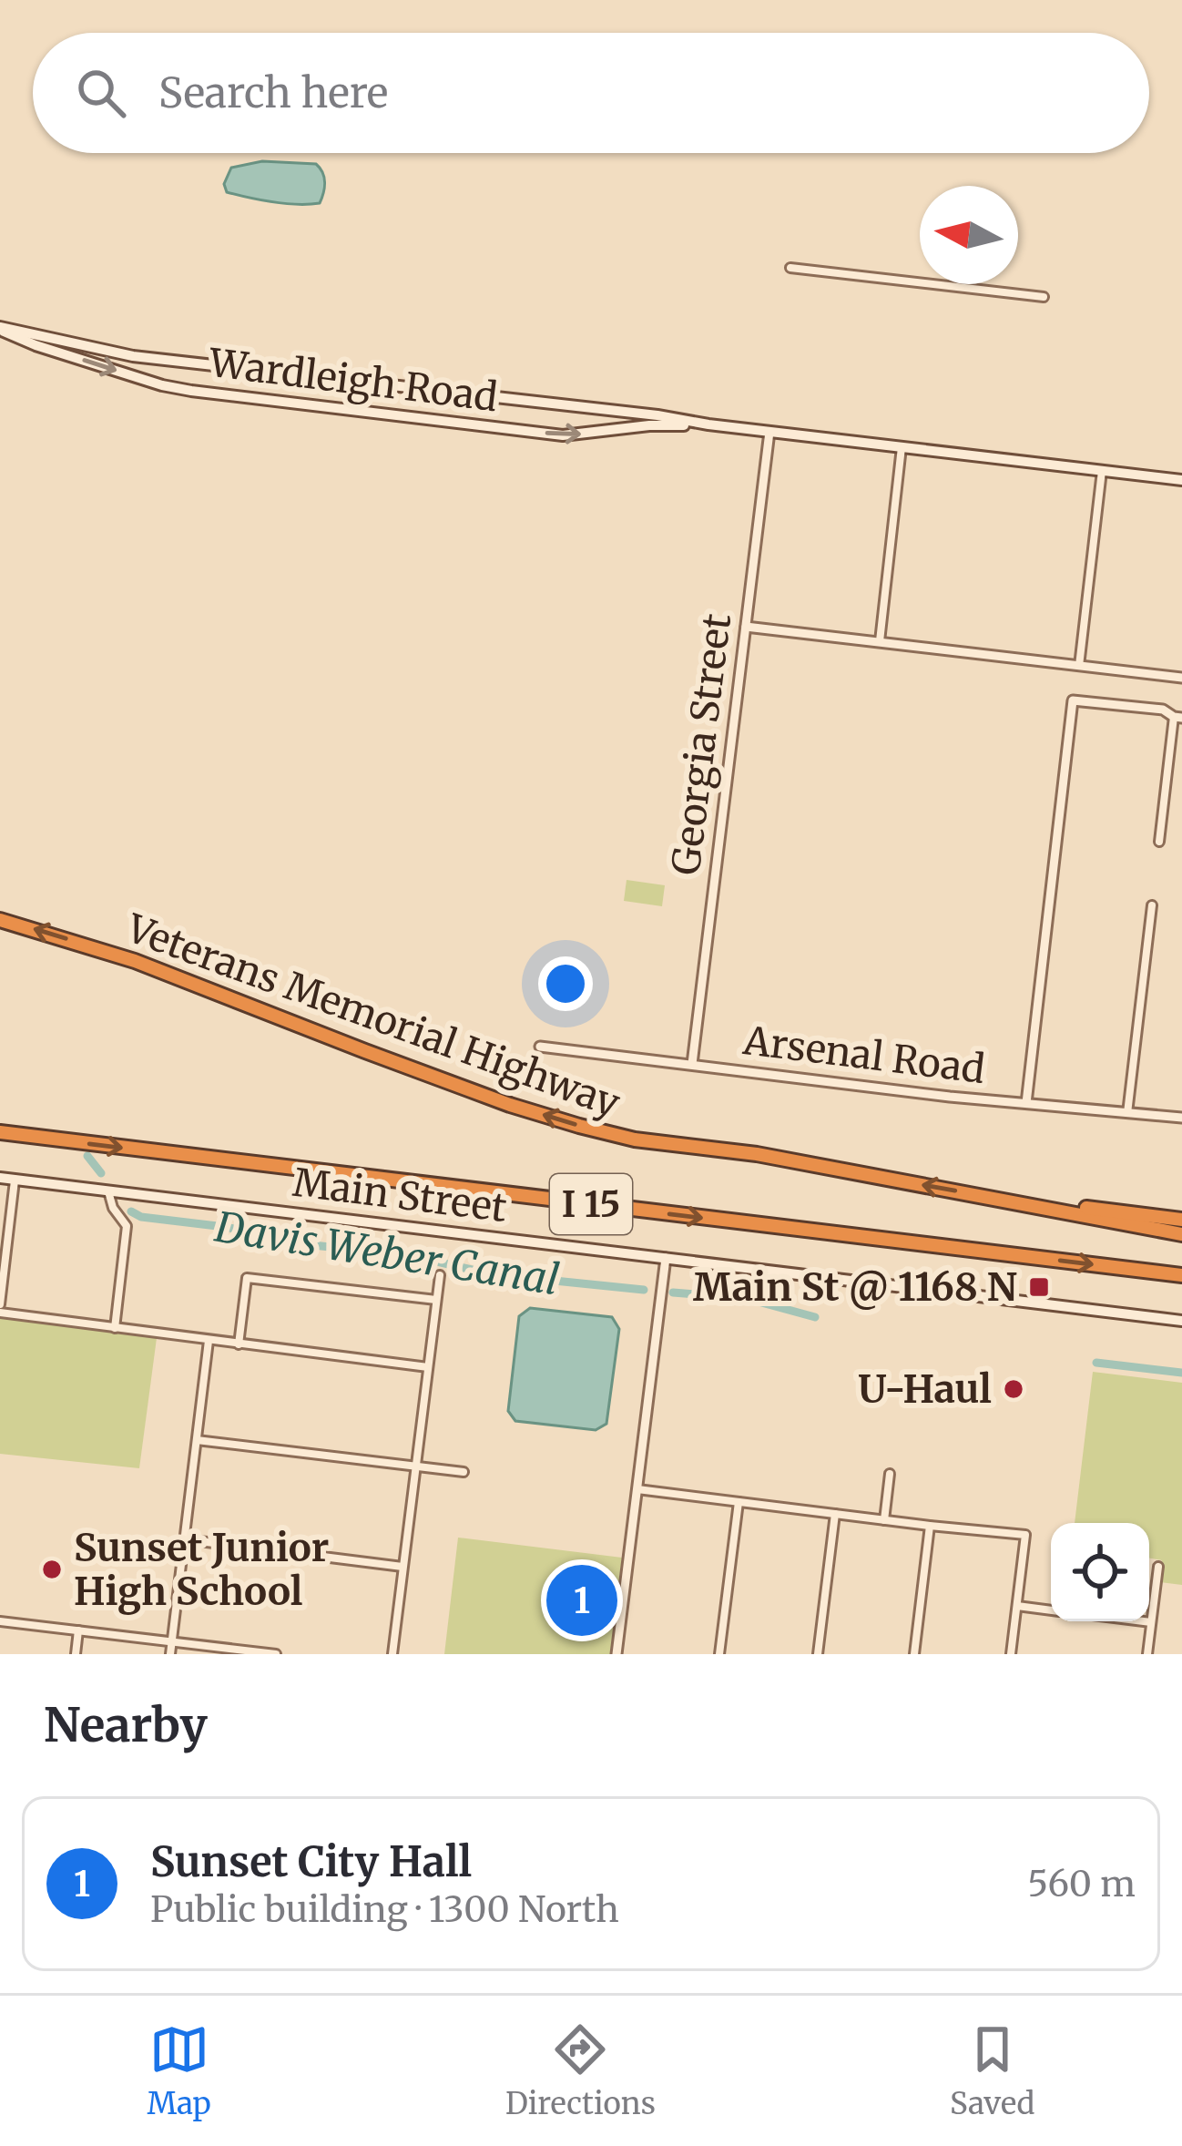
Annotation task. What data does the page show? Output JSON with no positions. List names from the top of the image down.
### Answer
{
  "streets": {
    "highway": ["Veterans Memorial Highway", "I 15"],
    "main road": ["Wardleigh Road", "Main Street"],
    "street": ["Georgia Street", "Arsenal Road"]
  },
  "crossings": [
    ["Wardleigh Road", "Georgia Street"],
    ["Georgia Street", "Arsenal Road"]
  ],
  "water": ["Davis Weber Canal"],
  "places": {
    "transit": ["Main St @ 1168 N"],
    "other": ["U-Haul", "Sunset Junior High School"]
  },
  "north": "left",
  "page": {
    "search": "Search here",
    "pins": "1",
    "heading": "Nearby",
    "list": [
      {
        "mark": "1",
        "name": "Sunset City Hall",
        "note": "Public building · 1300 North",
        "value": "560 m"
      }
    ],
    "nav": ["Map", "Directions", "Saved"]
  }
}
